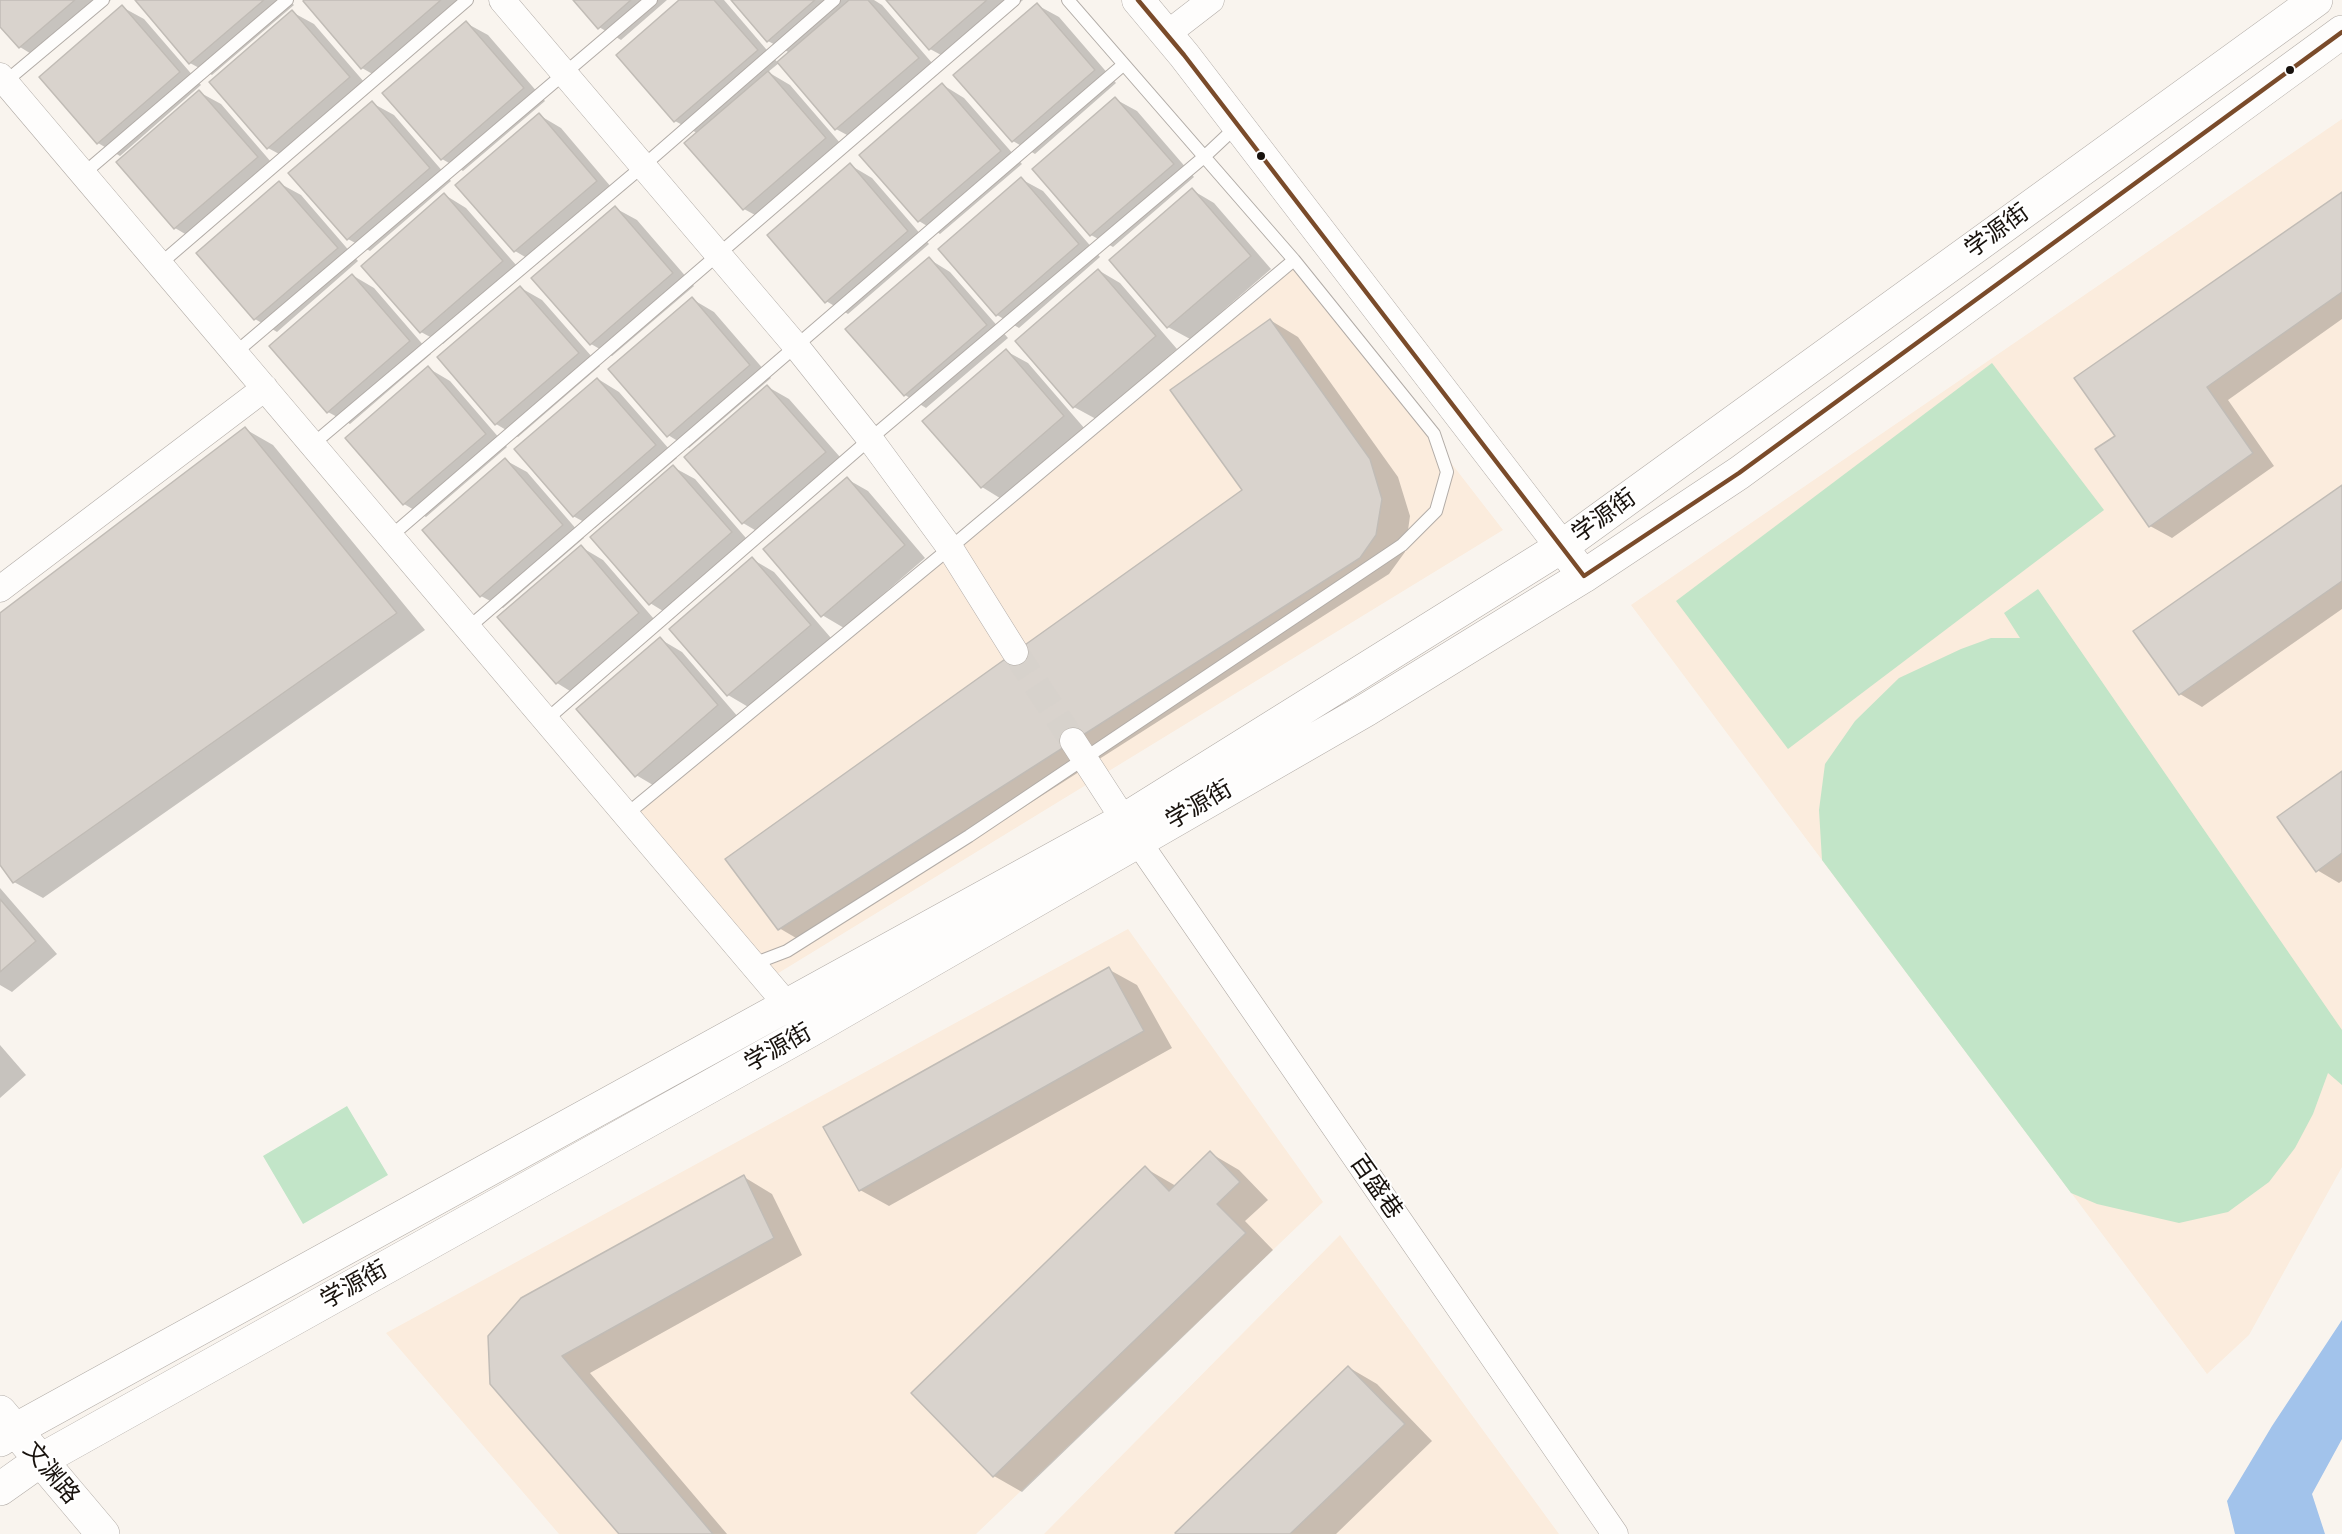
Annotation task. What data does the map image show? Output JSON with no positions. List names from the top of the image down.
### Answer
{
  "streets": {
    "main road": ["学源街", "文渊路"],
    "street": ["百盛巷"]
  },
  "crossings": [
    ["学源街", "百盛巷"],
    ["学源街", "文渊路"]
  ]
}
